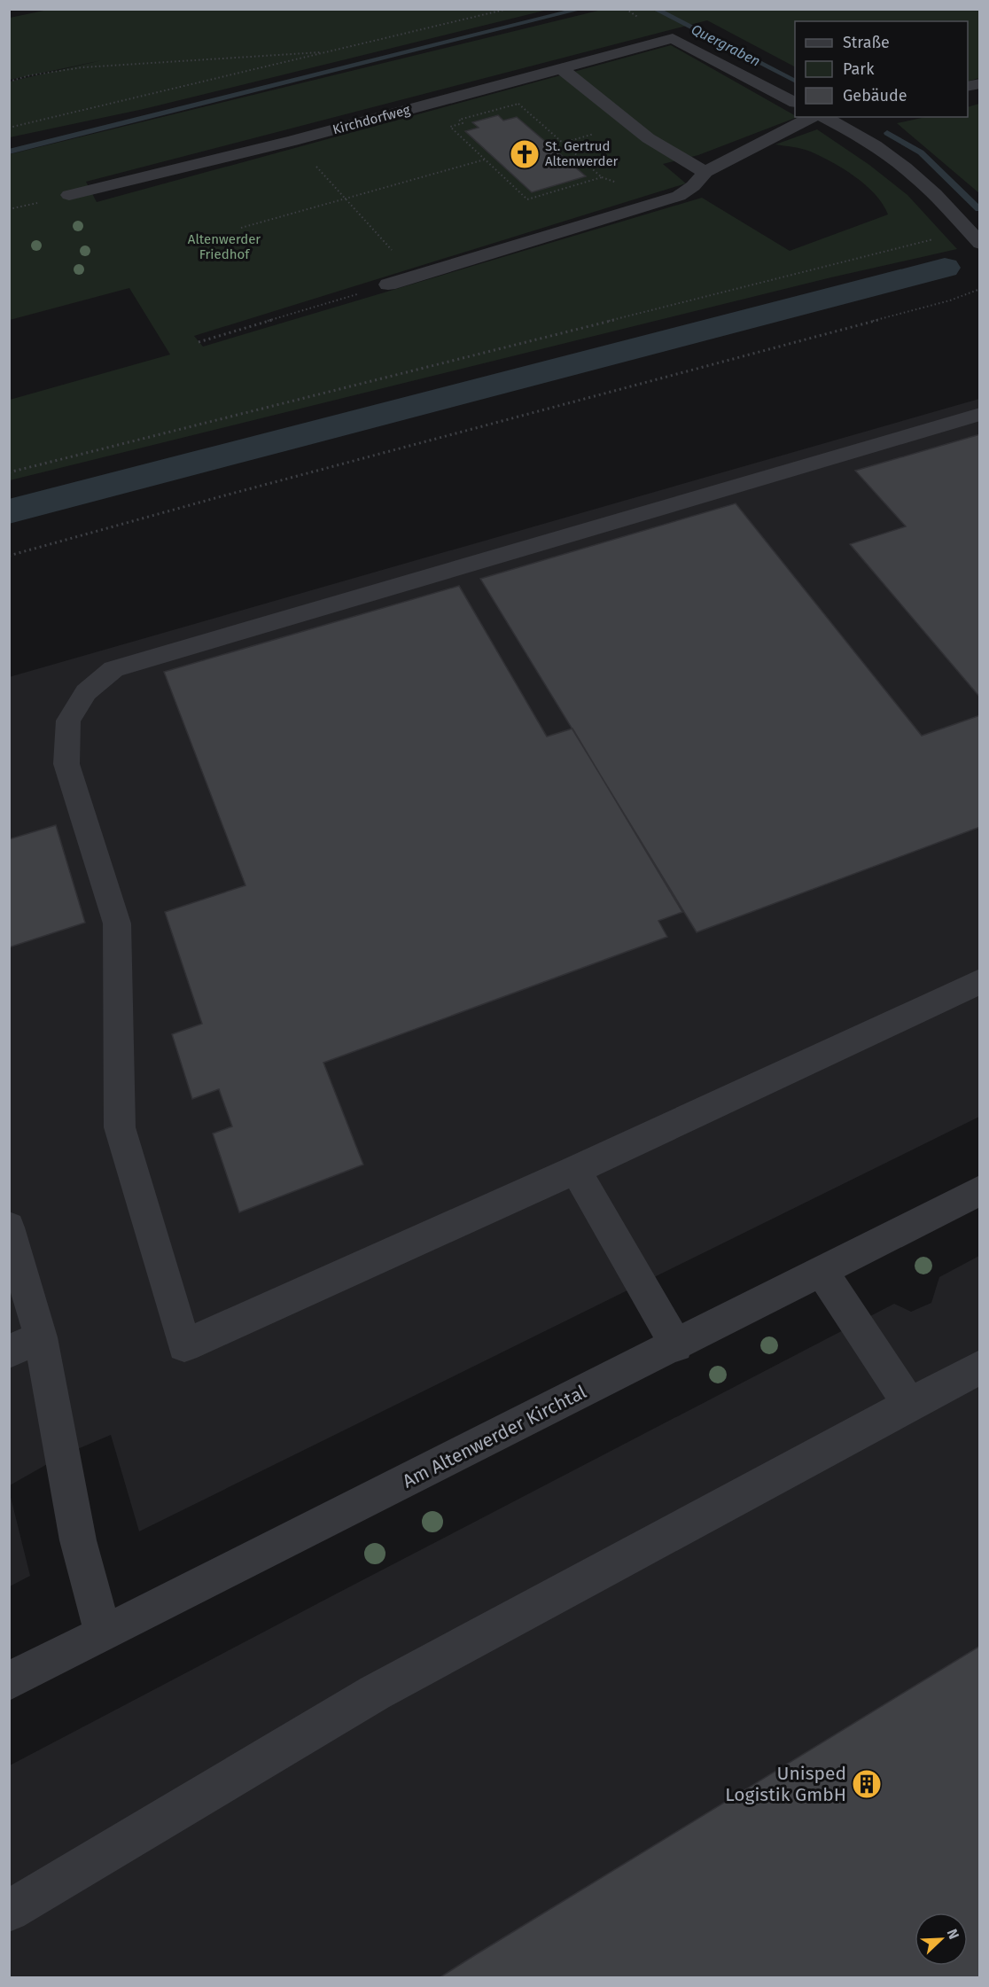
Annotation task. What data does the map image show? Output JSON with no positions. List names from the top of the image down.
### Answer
{
  "streets": {
    "street": ["Kirchdorfweg", "Am Altenwerder Kirchtal"]
  },
  "water": ["Quergraben"],
  "parks": ["Altenwerder Friedhof"],
  "places": {
    "church": ["St. Gertrud Altenwerder"],
    "building": ["Unisped Logistik GmbH"]
  },
  "legend": ["Straße", "Park", "Gebäude"],
  "north": "top right"
}
